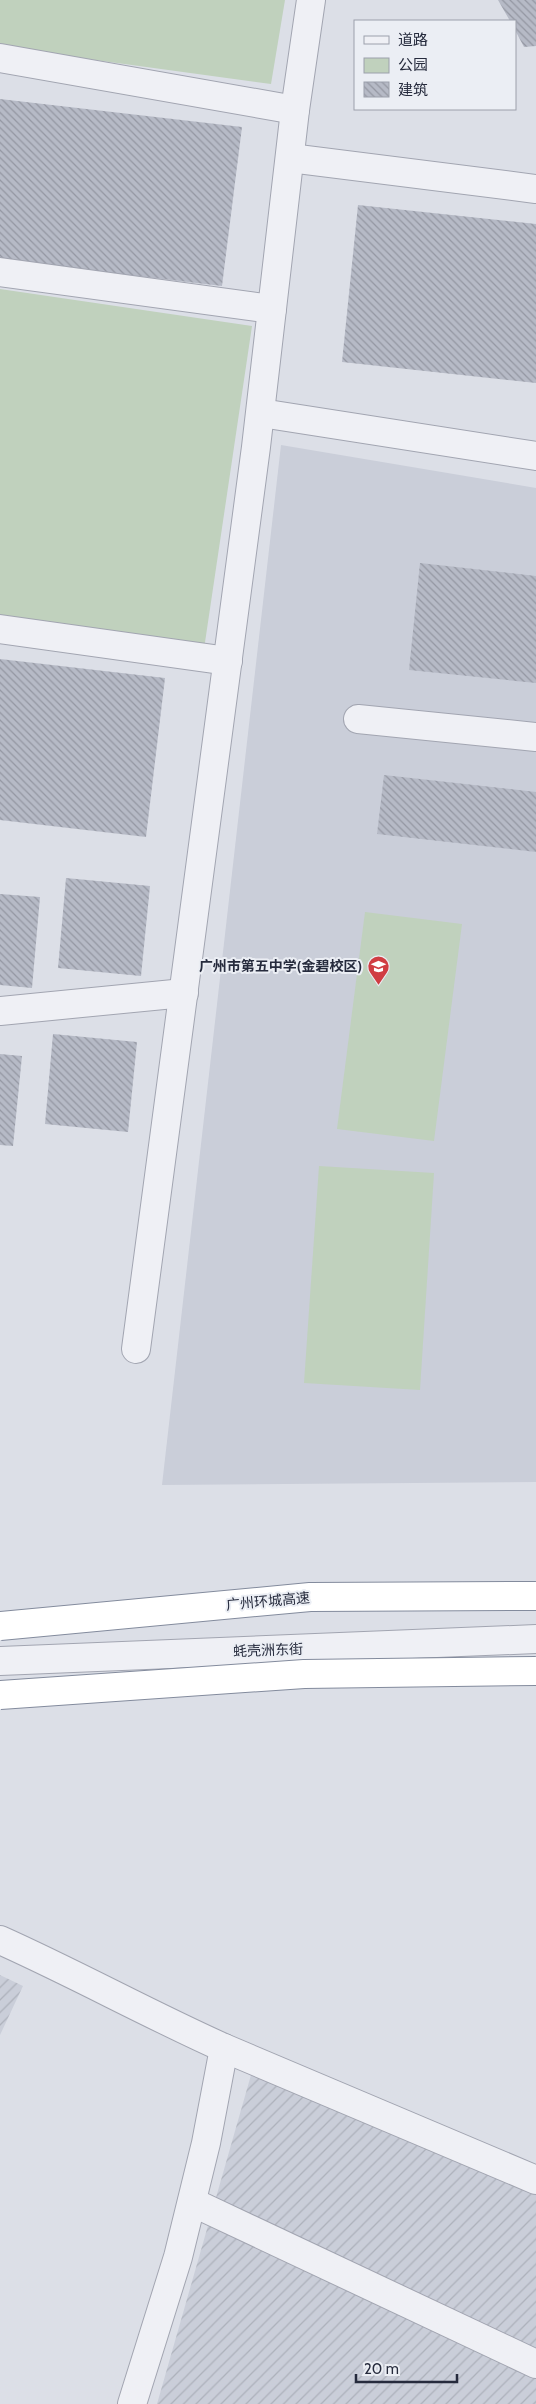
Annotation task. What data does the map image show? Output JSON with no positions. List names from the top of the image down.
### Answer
{
  "streets": {
    "highway": ["广州环城高速"],
    "street": ["蚝壳洲东街"]
  },
  "places": {
    "school or university": ["广州市第五中学(金碧校区)"]
  },
  "legend": ["道路", "公园", "建筑"],
  "scale_bar": "20 m"
}
